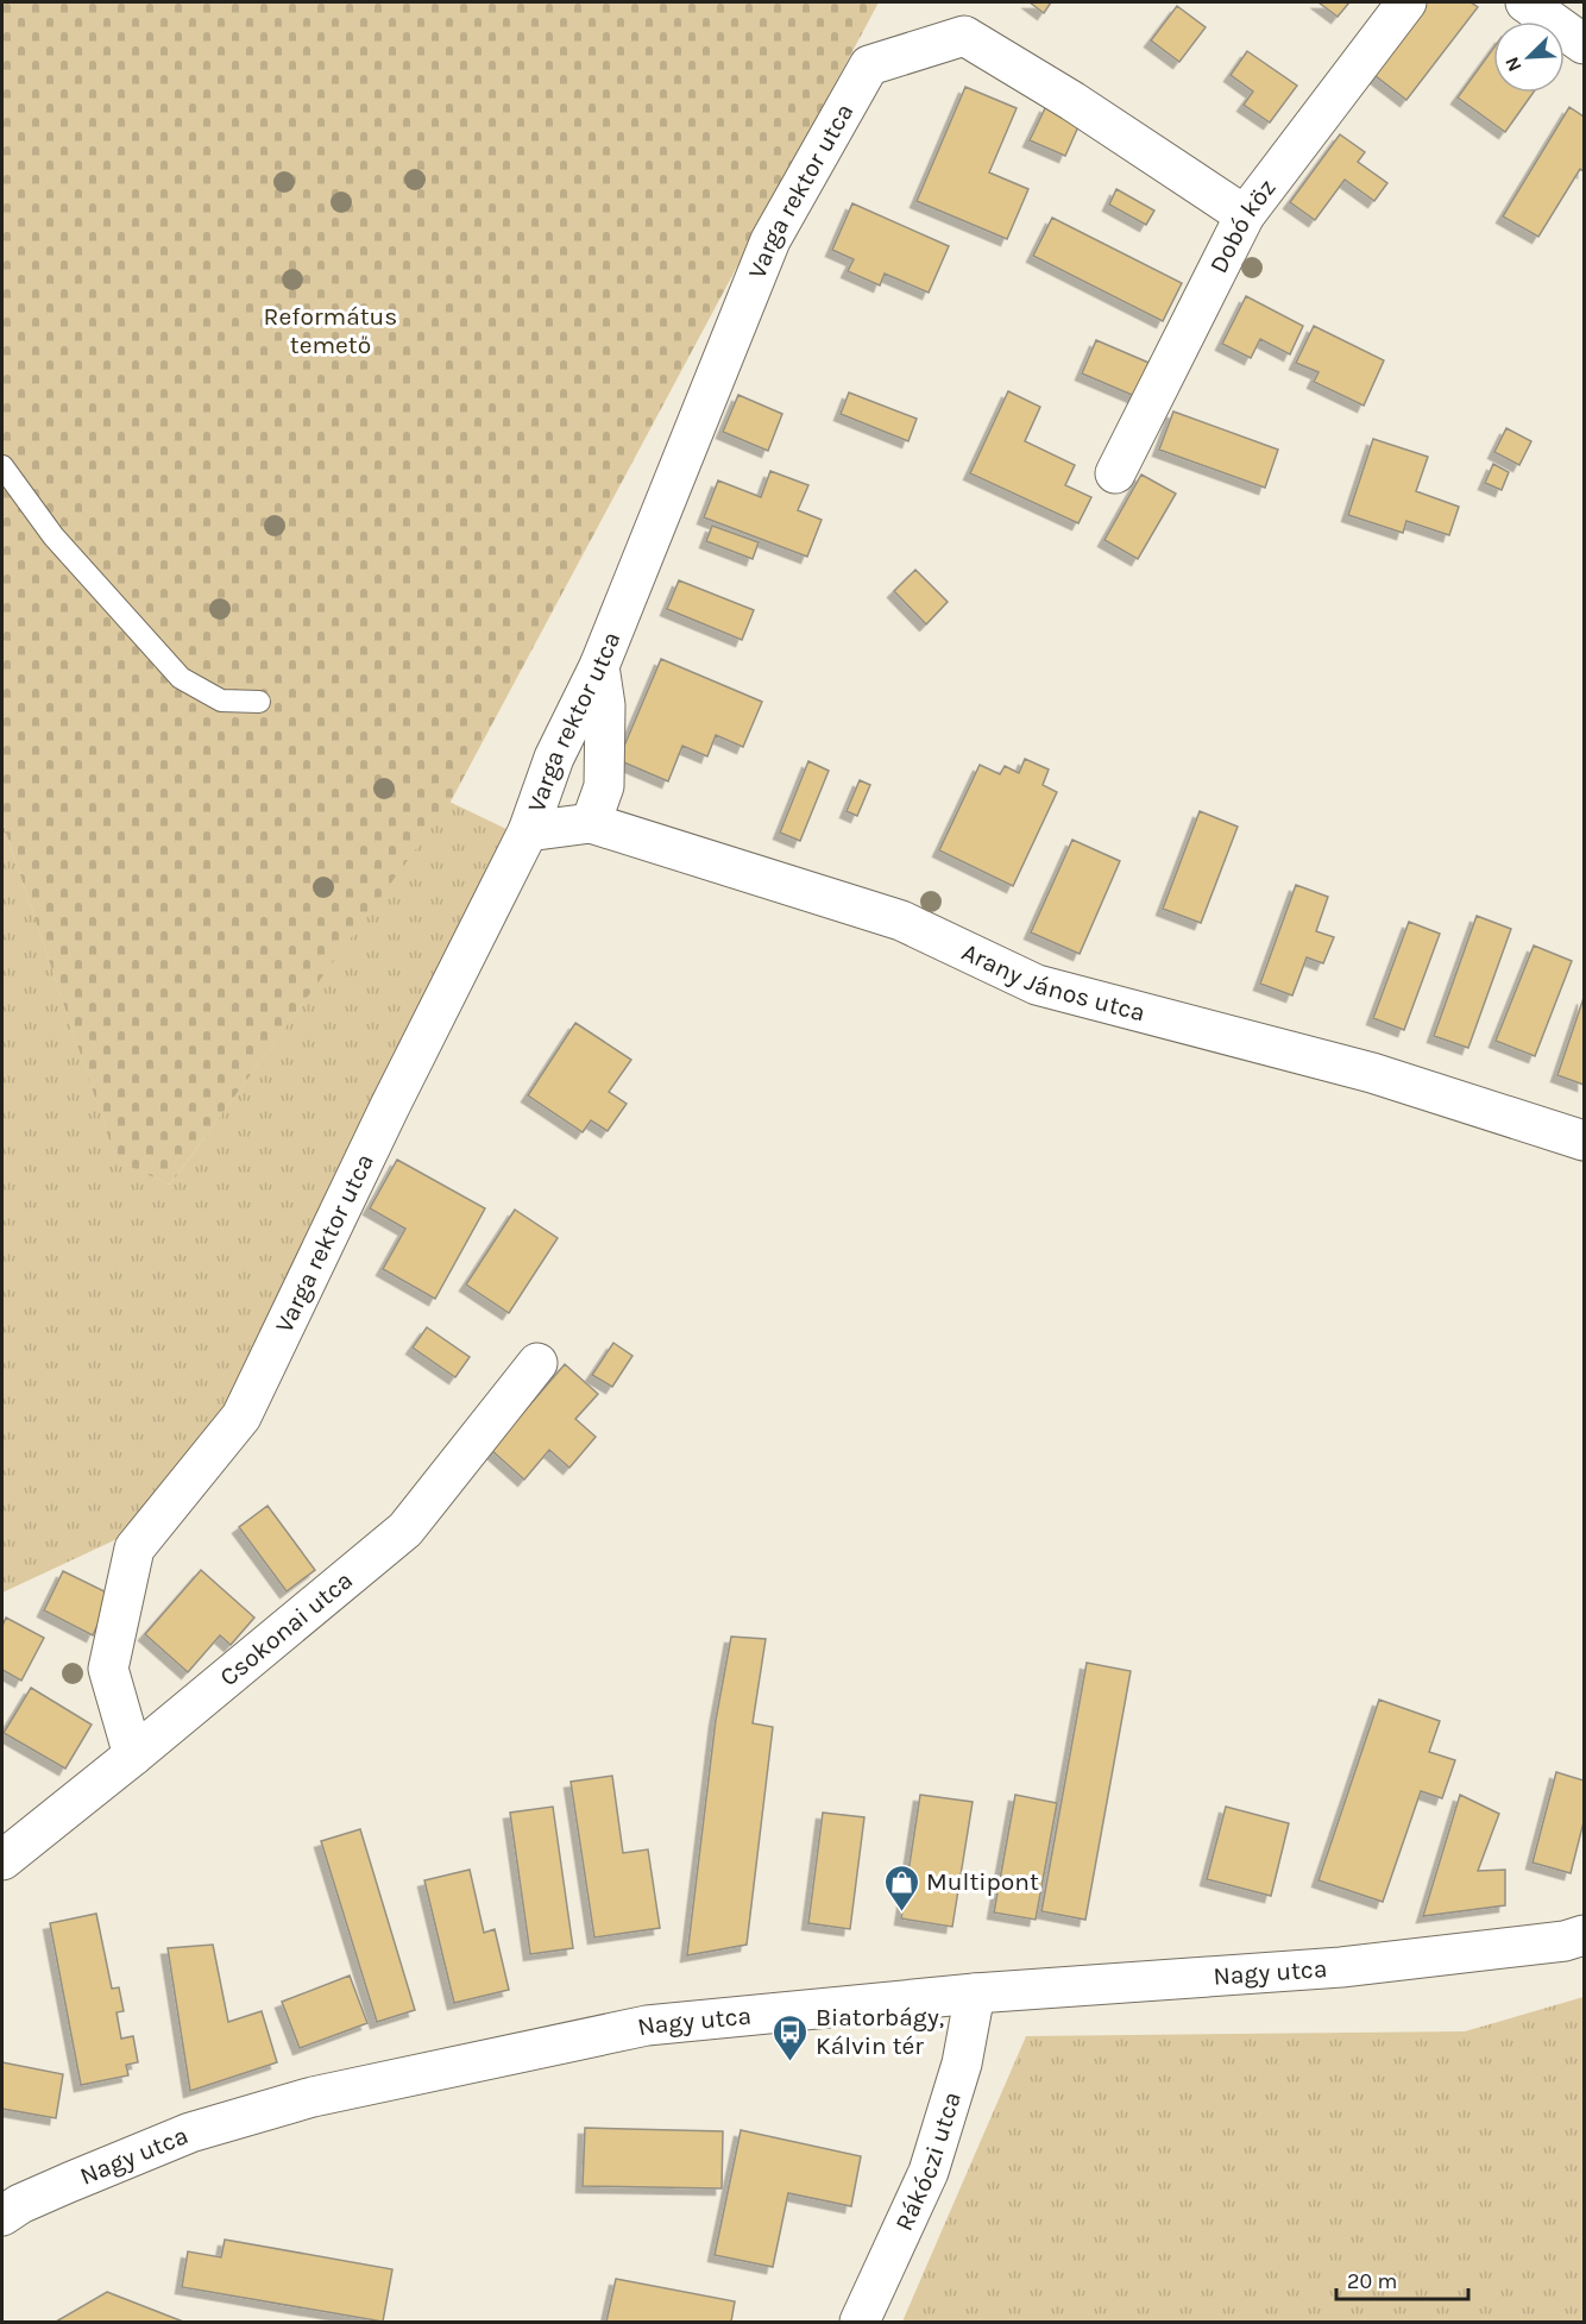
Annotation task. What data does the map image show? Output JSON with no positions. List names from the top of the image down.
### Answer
{
  "streets": {
    "street": [
      "Varga rektor utca",
      "Dobó köz",
      "Arany János utca",
      "Csokonai utca",
      "Nagy utca",
      "Rákóczi utca"
    ]
  },
  "crossings": [
    ["Varga rektor utca", "Dobó köz"],
    ["Varga rektor utca", "Arany János utca"],
    ["Varga rektor utca", "Csokonai utca"],
    ["Nagy utca", "Rákóczi utca"]
  ],
  "parks": ["Református temető"],
  "places": {
    "shop": ["Multipont"],
    "bus stop": ["Biatorbágy, Kálvin tér"]
  },
  "scale_bar": "20 m",
  "north": "bottom left"
}
